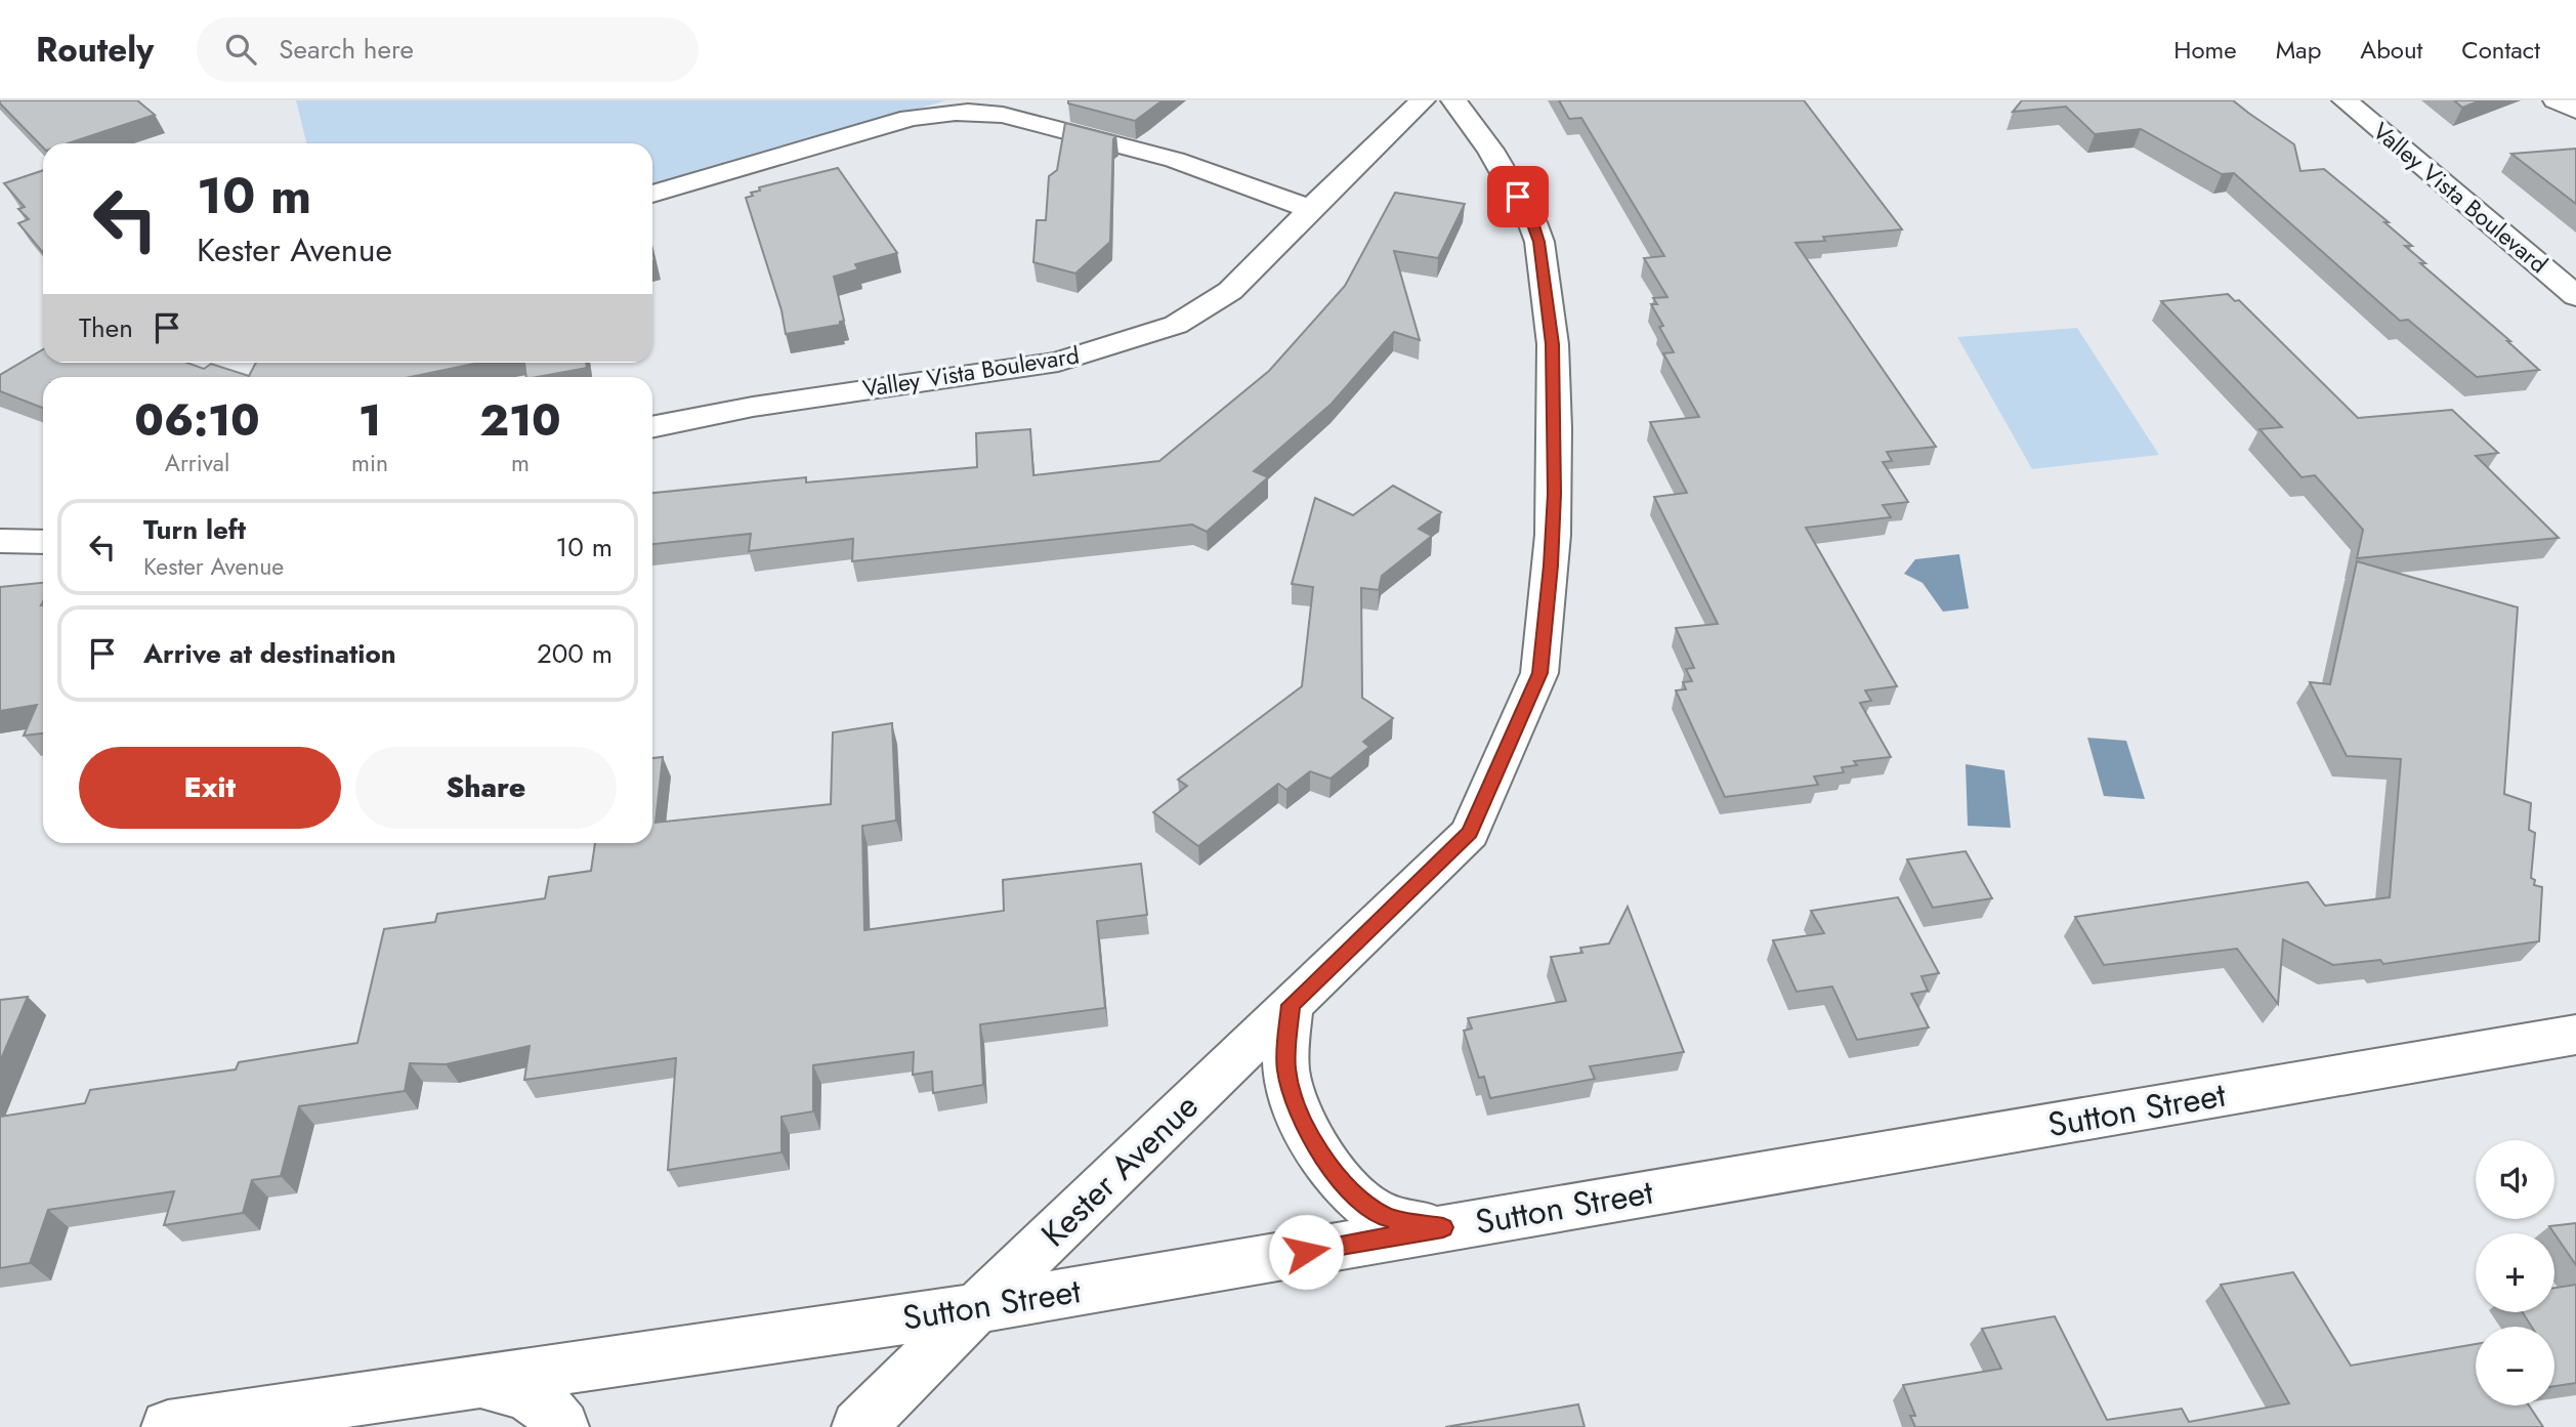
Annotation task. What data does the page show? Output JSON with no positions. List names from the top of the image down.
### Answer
{
  "streets": {
    "street": ["Valley Vista Boulevard", "Sutton Street", "Kester Avenue"]
  },
  "crossings": [
    ["Sutton Street", "Kester Avenue"]
  ],
  "page": {
    "header": "Routely",
    "search": "Search here",
    "nav": [
      "Home",
      "Map",
      "About",
      "Contact"
    ],
    "turn": ["10 m", "Kester Avenue"],
    "then": "Then",
    "eta": [
      "06:10",
      "Arrival",
      "1",
      "min",
      "210",
      "m"
    ],
    "list": [
      {
        "name": "Turn left",
        "note": "Kester Avenue",
        "value": "10 m"
      },
      {
        "name": "Arrive at destination",
        "value": "200 m"
      }
    ],
    "buttons": ["Exit", "Share"],
    "map_buttons": ["+", "−"]
  }
}
